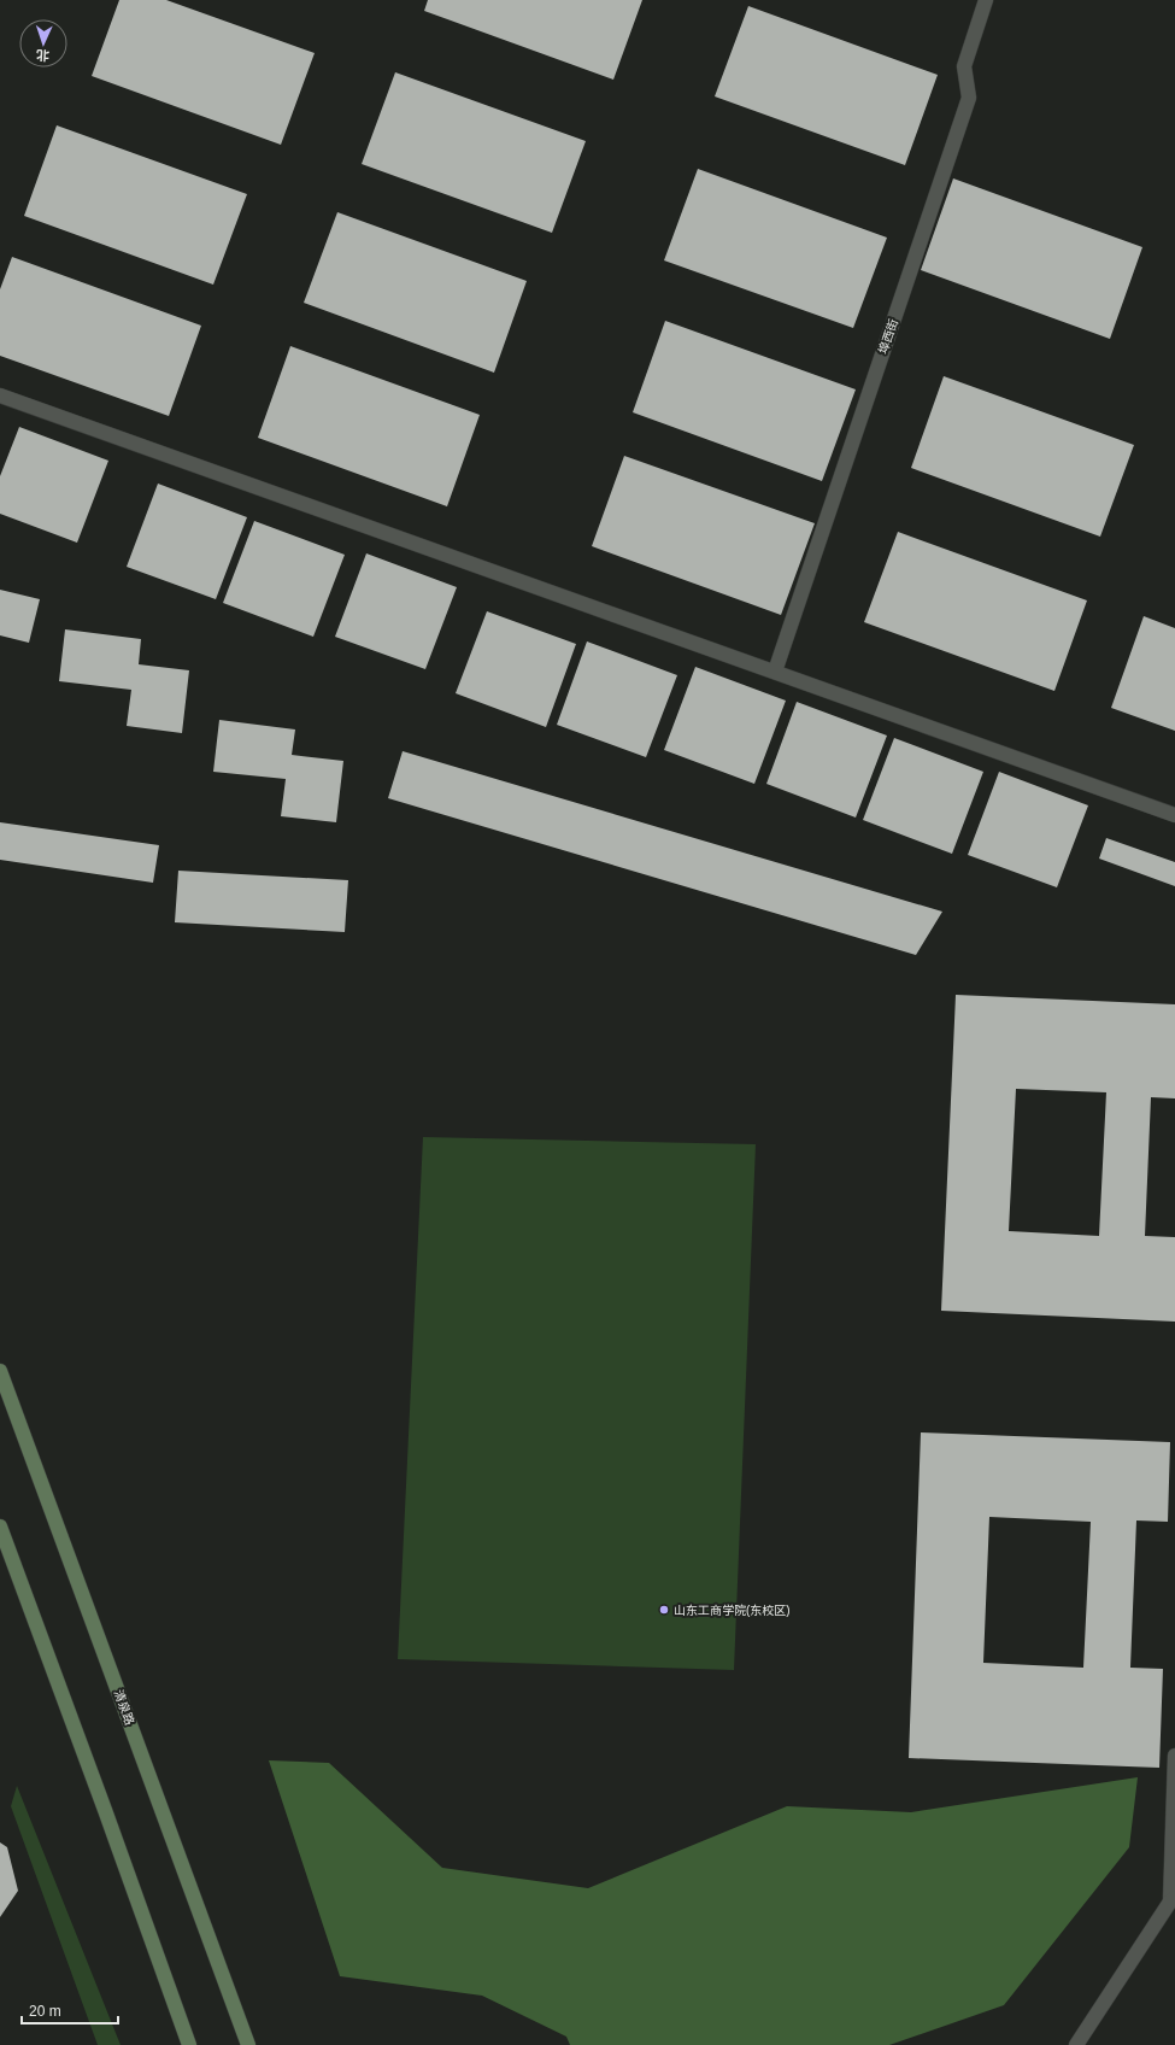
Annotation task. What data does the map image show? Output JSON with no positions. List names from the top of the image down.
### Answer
{
  "streets": {
    "main road": ["清泉路"],
    "street": ["埠西街"]
  },
  "places": ["山东工商学院(东校区)"],
  "scale_bar": "20 m",
  "north": "bottom"
}
